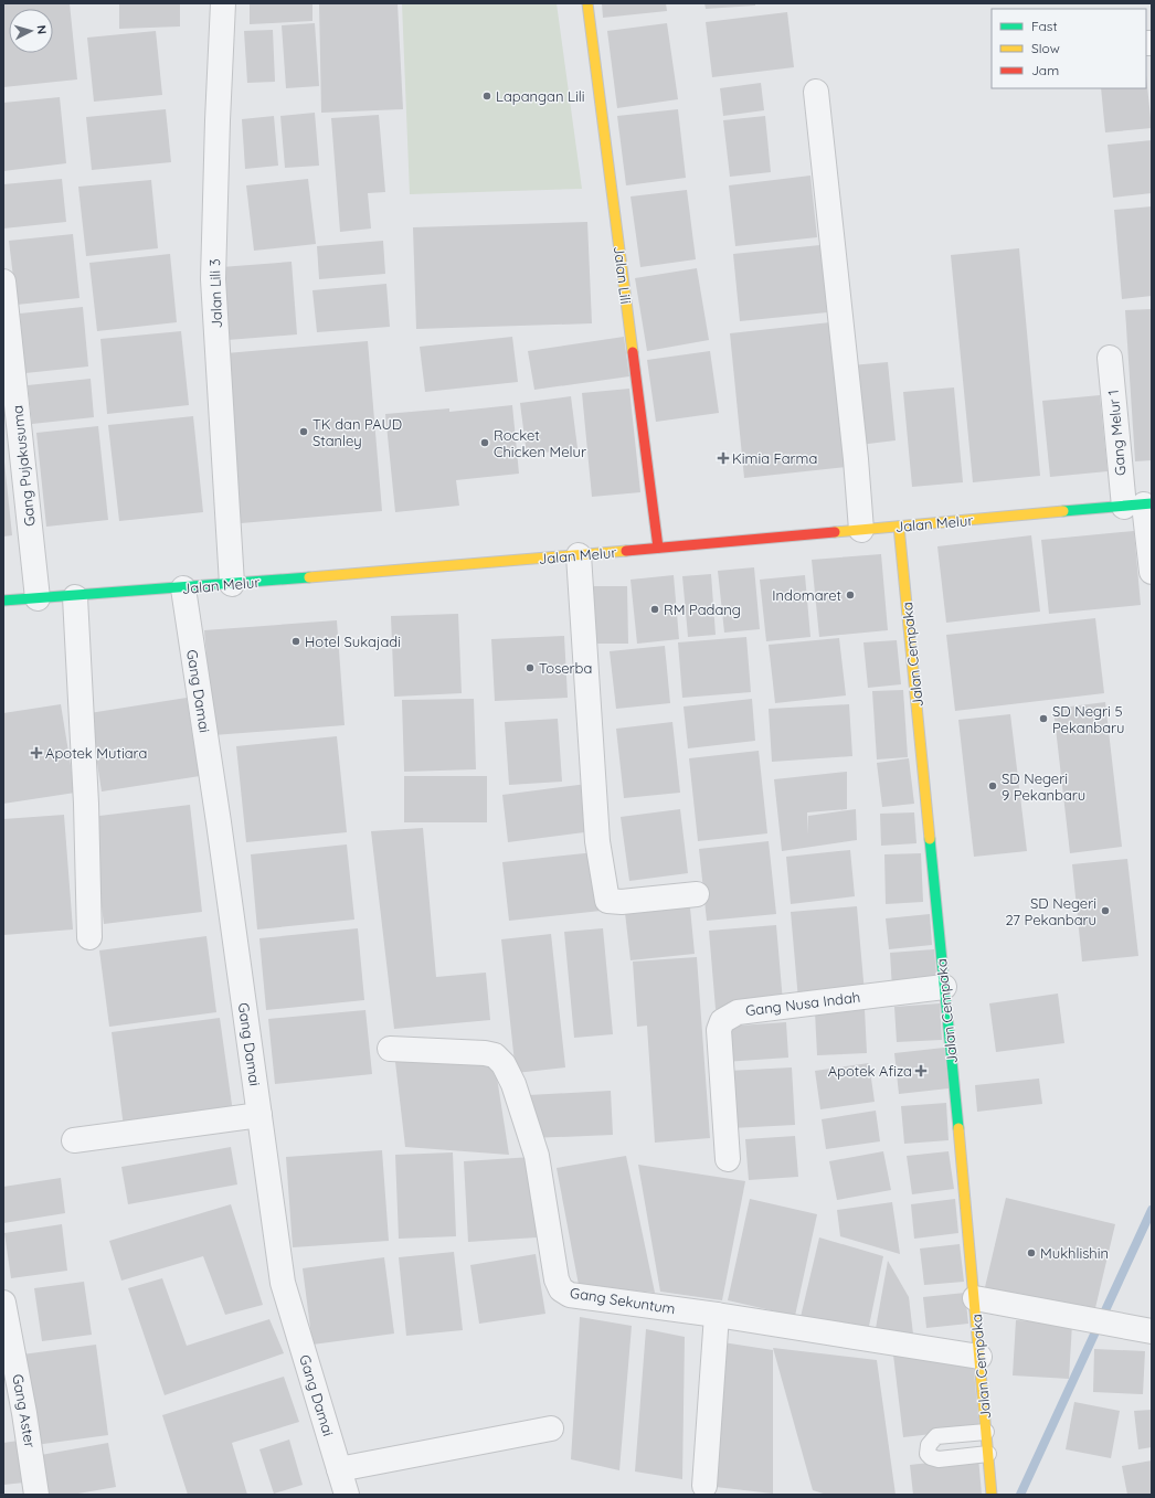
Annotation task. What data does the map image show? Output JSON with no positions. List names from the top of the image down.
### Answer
{
  "streets": {
    "street": [
      "Jalan Lili",
      "Jalan Lili 3",
      "Gang Melur 1",
      "Gang Pujakusuma",
      "Jalan Melur",
      "Jalan Cempaka",
      "Gang Damai",
      "Gang Nusa Indah",
      "Gang Sekuntum",
      "Gang Aster"
    ]
  },
  "crossings": [
    ["Jalan Lili", "Jalan Melur"],
    ["Jalan Lili 3", "Jalan Melur"],
    ["Gang Melur 1", "Jalan Melur"],
    ["Gang Pujakusuma", "Jalan Melur"],
    ["Jalan Melur", "Jalan Cempaka"],
    ["Jalan Melur", "Gang Damai"],
    ["Jalan Cempaka", "Gang Nusa Indah"],
    ["Jalan Cempaka", "Gang Sekuntum"]
  ],
  "places": {
    "other": [
      "Lapangan Lili",
      "TK dan PAUD Stanley",
      "Rocket Chicken Melur",
      "Indomaret",
      "RM Padang",
      "Hotel Sukajadi",
      "Toserba",
      "SD Negri 5 Pekanbaru",
      "SD Negeri 9 Pekanbaru",
      "SD Negeri 27 Pekanbaru",
      "Mukhlishin"
    ],
    "health": ["Kimia Farma", "Apotek Mutiara", "Apotek Afiza"]
  },
  "legend": ["Fast", "Slow", "Jam"],
  "north": "right"
}
